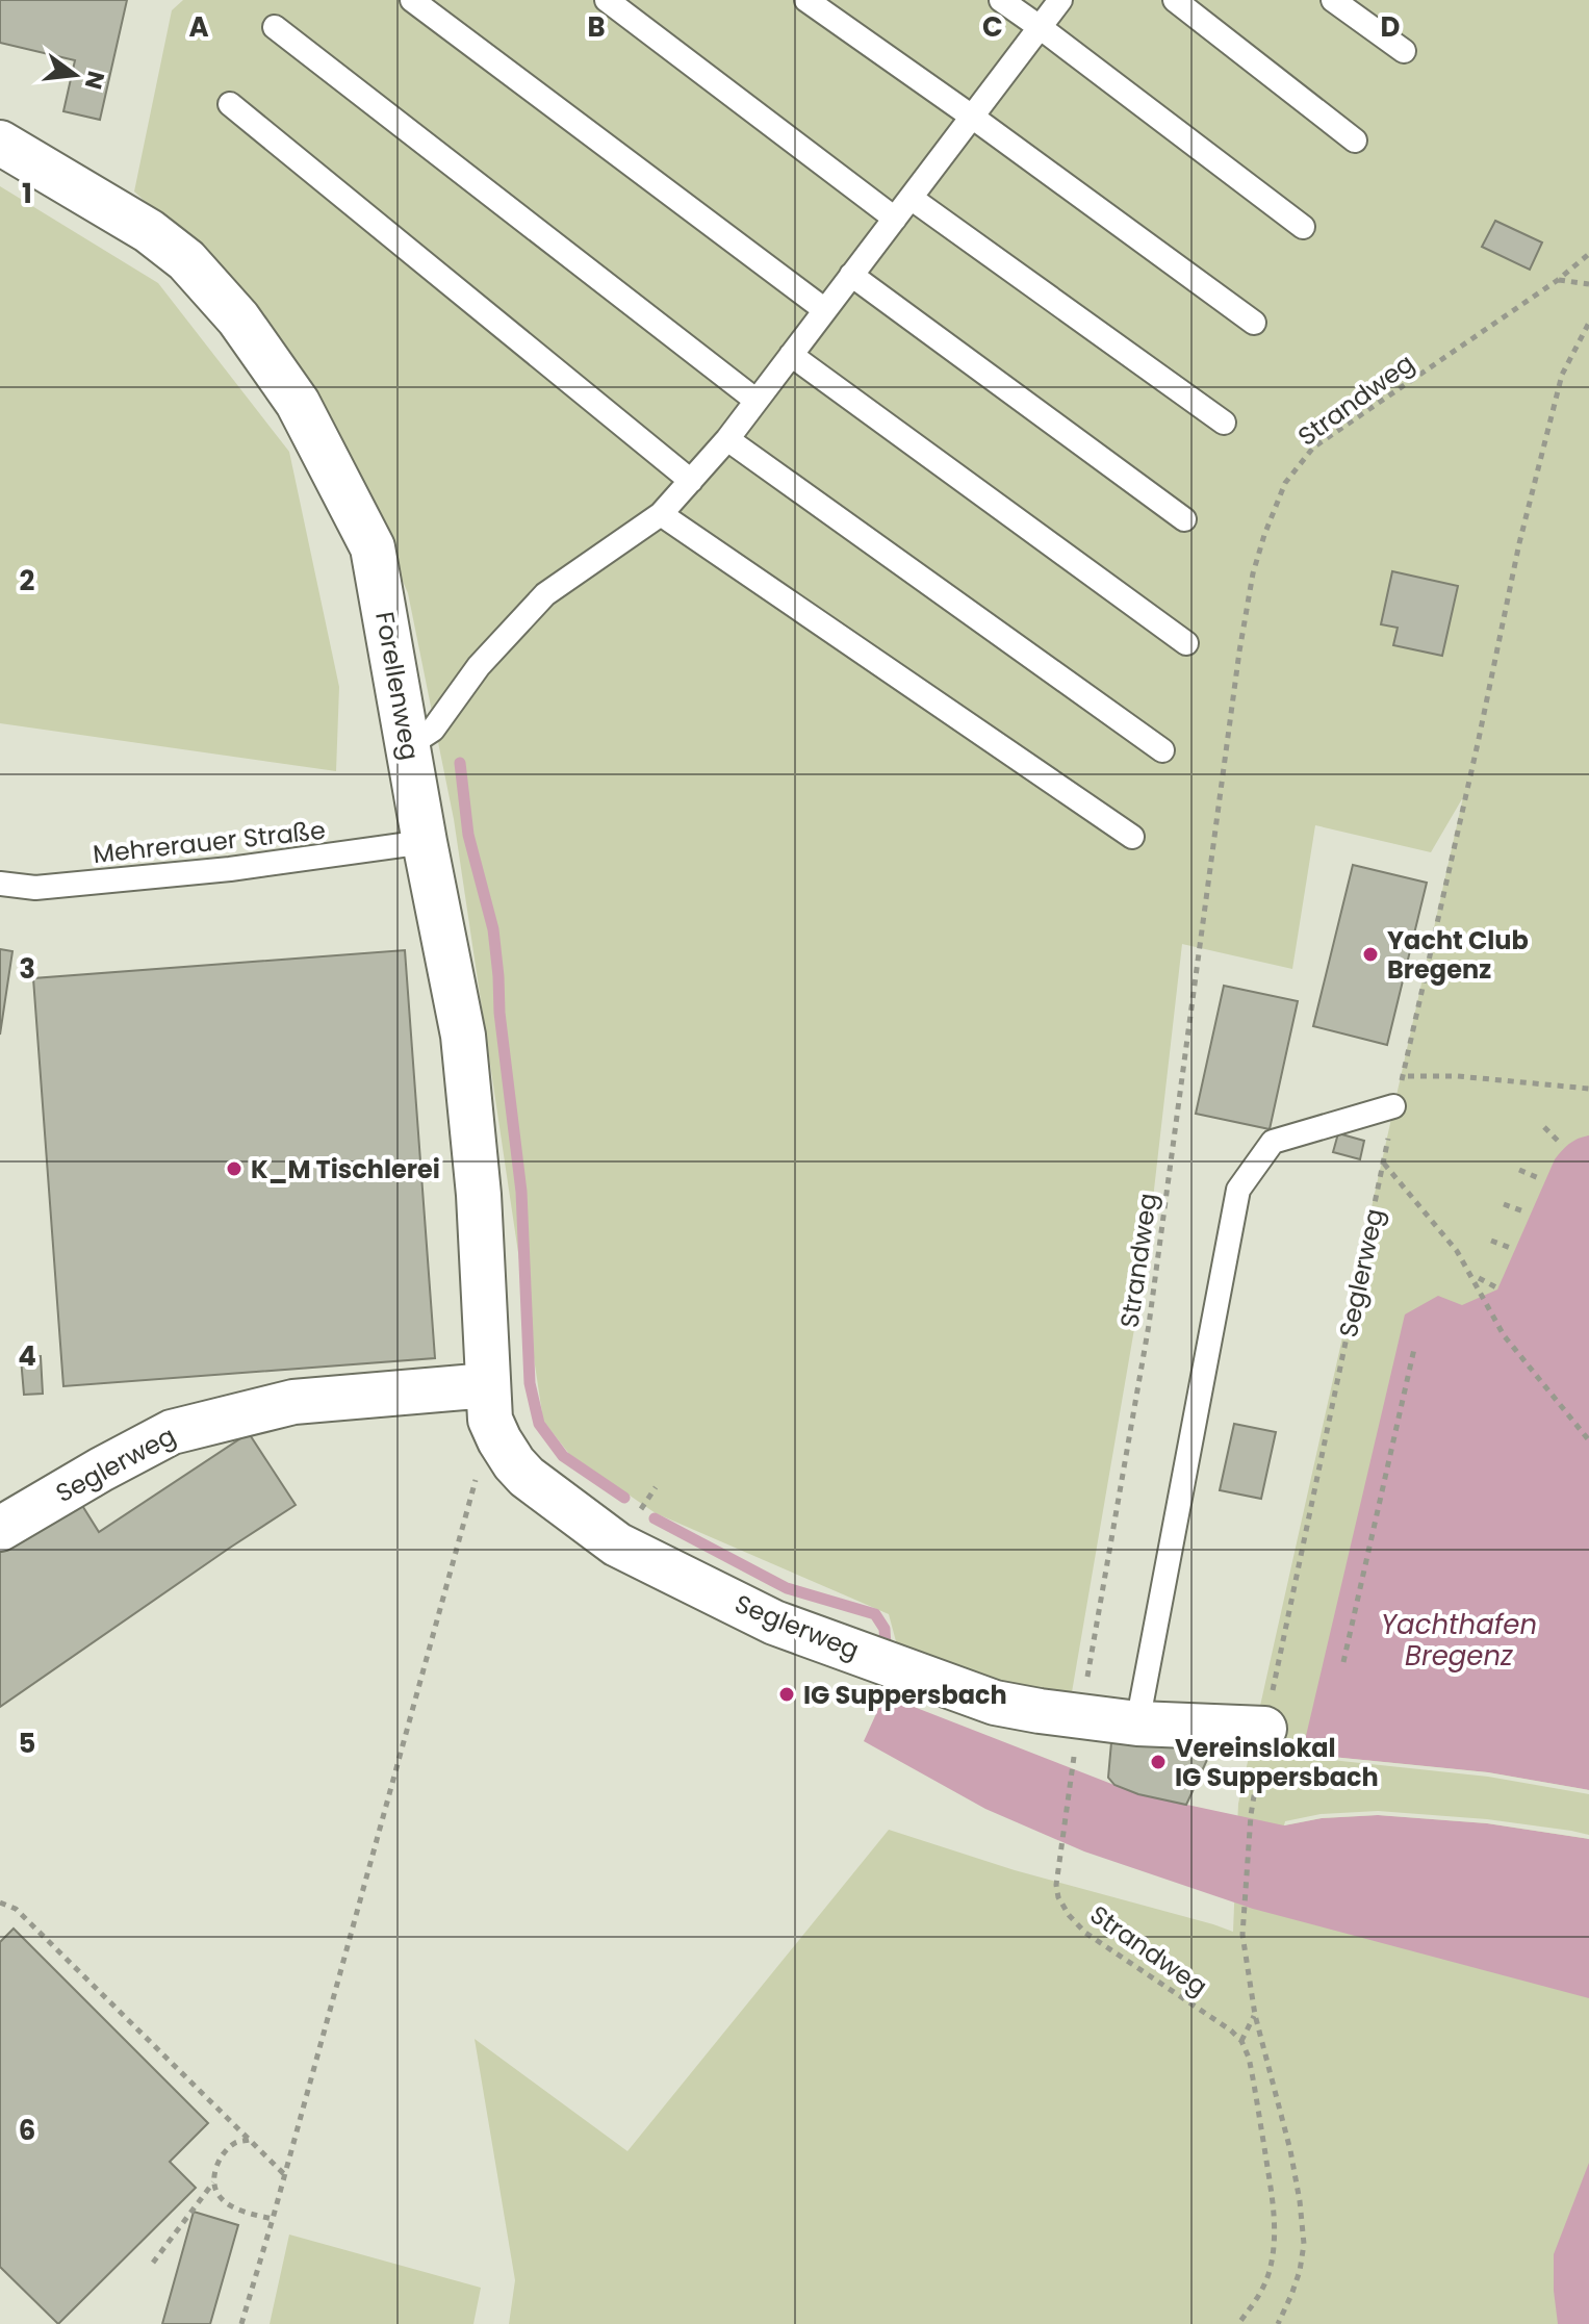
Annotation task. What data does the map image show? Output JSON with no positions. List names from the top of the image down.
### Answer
{
  "streets": {
    "street": ["Forellenweg", "Seglerweg"],
    "lane": ["Mehrerauer Straße"],
    "path": ["Strandweg"]
  },
  "crossings": [
    ["Strandweg", "Seglerweg"],
    ["Forellenweg", "Mehrerauer Straße"],
    ["Forellenweg", "Seglerweg"]
  ],
  "water": ["Yachthafen Bregenz"],
  "places": [
    "Yacht Club Bregenz",
    "K_M Tischlerei",
    "IG Suppersbach",
    "Vereinslokal IG Suppersbach"
  ],
  "north": "right",
  "grid": {
    "columns": [
      "A",
      "B",
      "C",
      "D"
    ],
    "rows": [
      "1",
      "2",
      "3",
      "4",
      "5",
      "6"
    ]
  }
}
